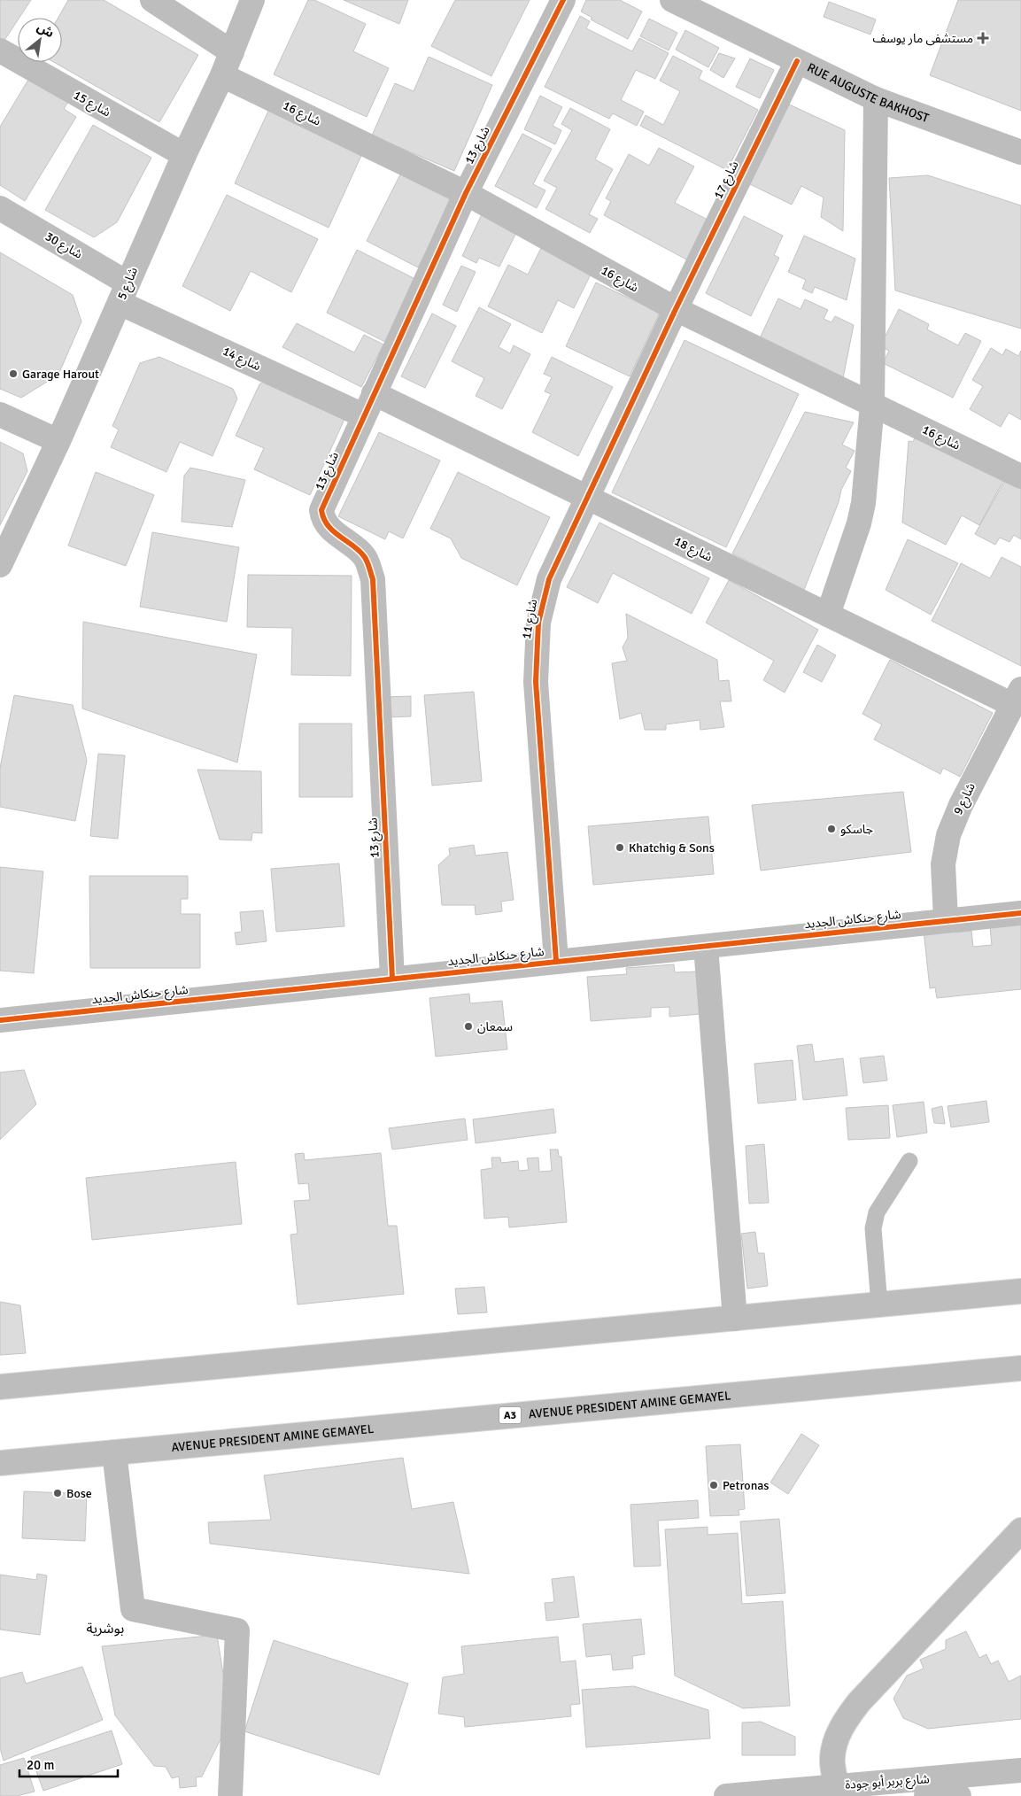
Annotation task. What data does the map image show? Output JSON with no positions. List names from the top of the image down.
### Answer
{
  "streets": {
    "main road": [
      "RUE AUGUSTE BAKHOST",
      "شارع 15",
      "شارع 16",
      "شارع 13",
      "شارع 17",
      "شارع 30",
      "شارع 5",
      "شارع 14",
      "شارع 18",
      "شارع 11",
      "شارع 9",
      "شارع حنكاش الجديد",
      "AVENUE PRESIDENT AMINE GEMAYEL",
      "A3",
      "شارع بربر أبو جودة"
    ]
  },
  "crossings": [
    ["RUE AUGUSTE BAKHOST", "شارع 17"],
    ["شارع 15", "شارع 5"],
    ["شارع 16", "شارع 13"],
    ["شارع 16", "شارع 17"],
    ["شارع 16", "شارع 5"],
    ["شارع 16", "شارع 11"],
    ["شارع 13", "شارع 14"],
    ["شارع 13", "شارع 18"],
    ["شارع 13", "شارع حنكاش الجديد"],
    ["شارع 17", "شارع 11"],
    ["شارع 30", "شارع 5"],
    ["شارع 30", "شارع 14"],
    ["شارع 5", "شارع 14"],
    ["شارع 18", "شارع 11"],
    ["شارع 18", "شارع 9"],
    ["شارع 11", "شارع حنكاش الجديد"],
    ["شارع 9", "شارع حنكاش الجديد"]
  ],
  "districts": ["بوشرية"],
  "places": {
    "health": ["مستشفى مار يوسف"],
    "other": [
      "Garage Harout",
      "جاسكو",
      "Khatchig & Sons",
      "سمعان",
      "Petronas",
      "Bose"
    ]
  },
  "scale_bar": "20 m",
  "north": "top right"
}
